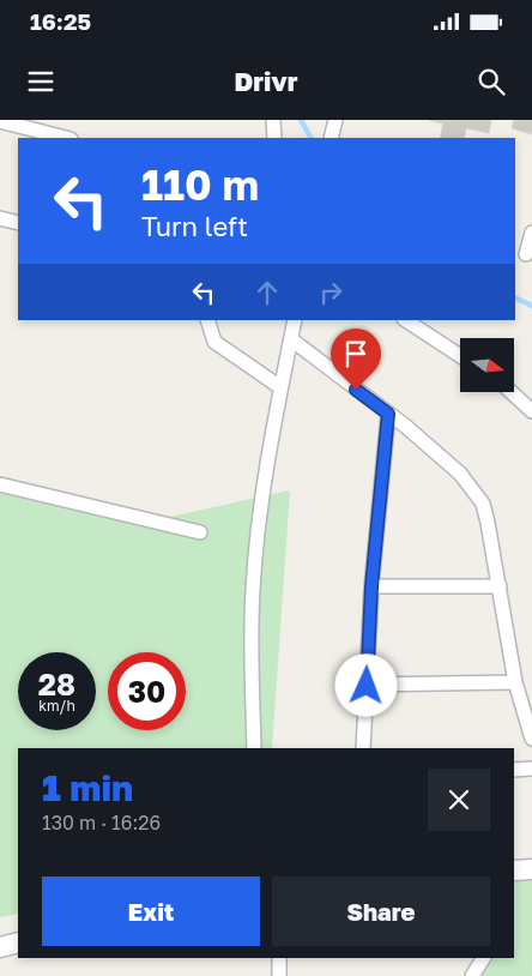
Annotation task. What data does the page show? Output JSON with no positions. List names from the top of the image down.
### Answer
{
  "north": "right",
  "page": {
    "status": "16:25",
    "header": "Drivr",
    "turn": ["110 m", "Turn left"],
    "speed": "28 km/h",
    "limit": "30",
    "heading": ["1 min", "130 m · 16:26"],
    "buttons": ["Exit", "Share"]
  }
}
